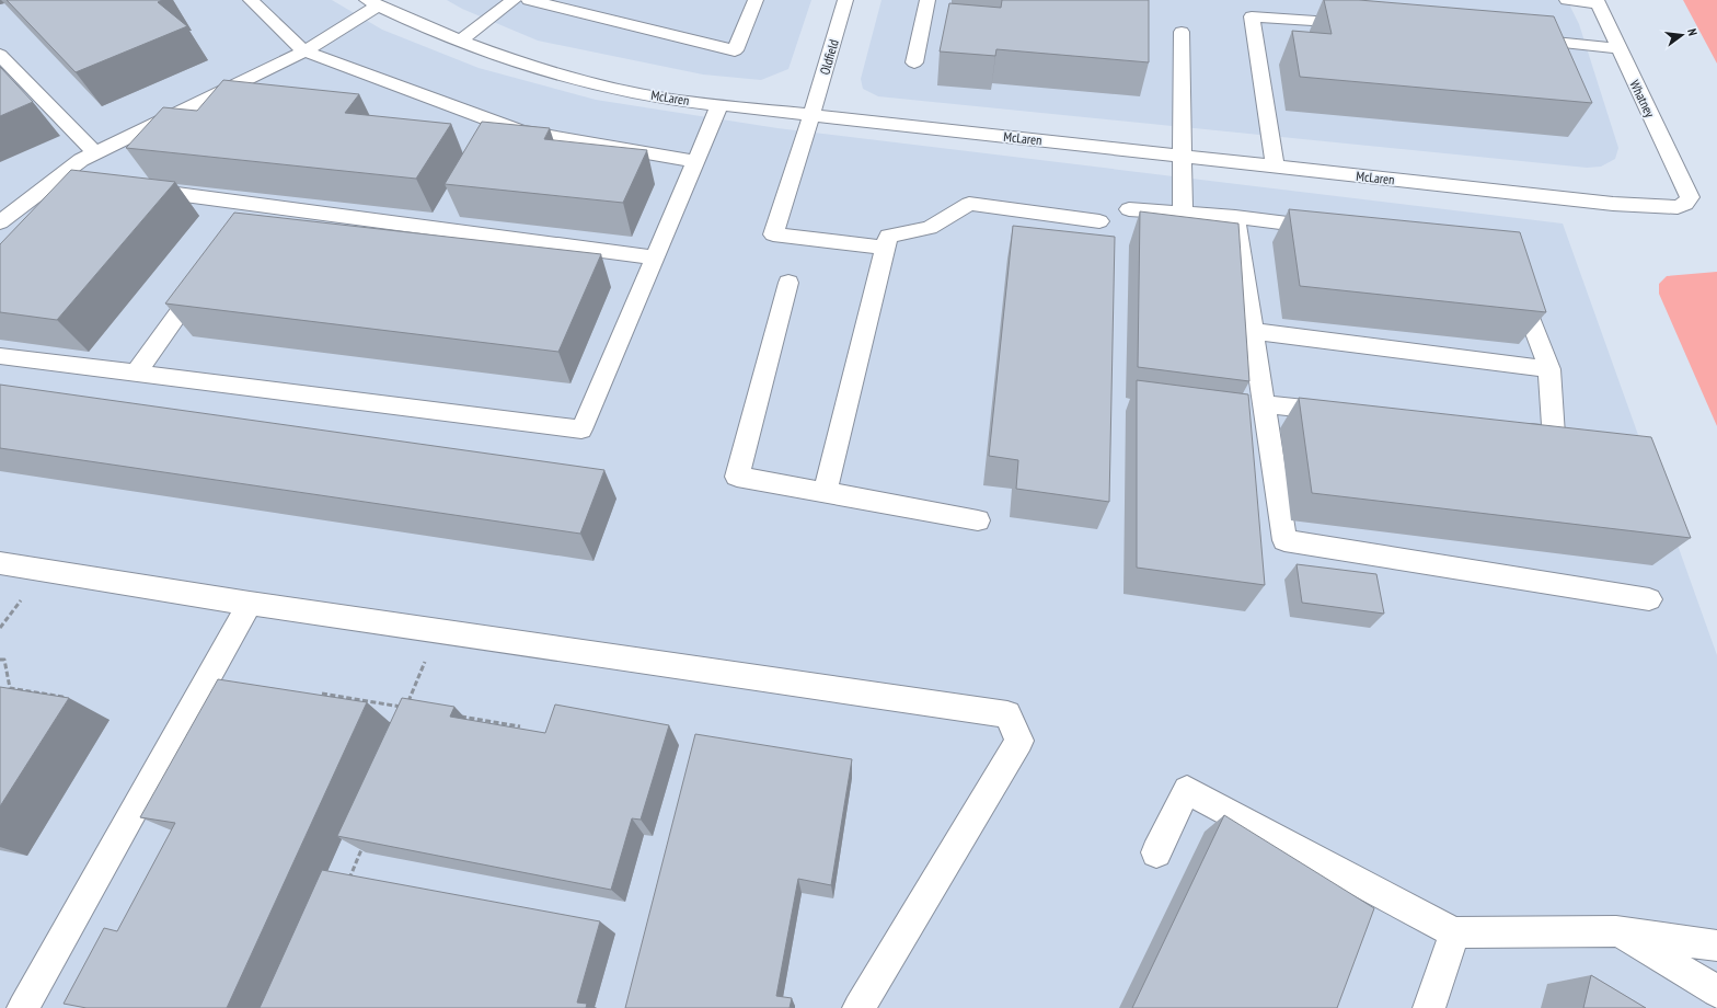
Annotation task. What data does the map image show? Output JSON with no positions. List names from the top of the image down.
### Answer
{
  "streets": {
    "street": ["Oldfield", "McLaren", "Whatney"]
  },
  "crossings": [
    ["Oldfield", "McLaren"],
    ["McLaren", "Whatney"]
  ],
  "north": "right"
}
